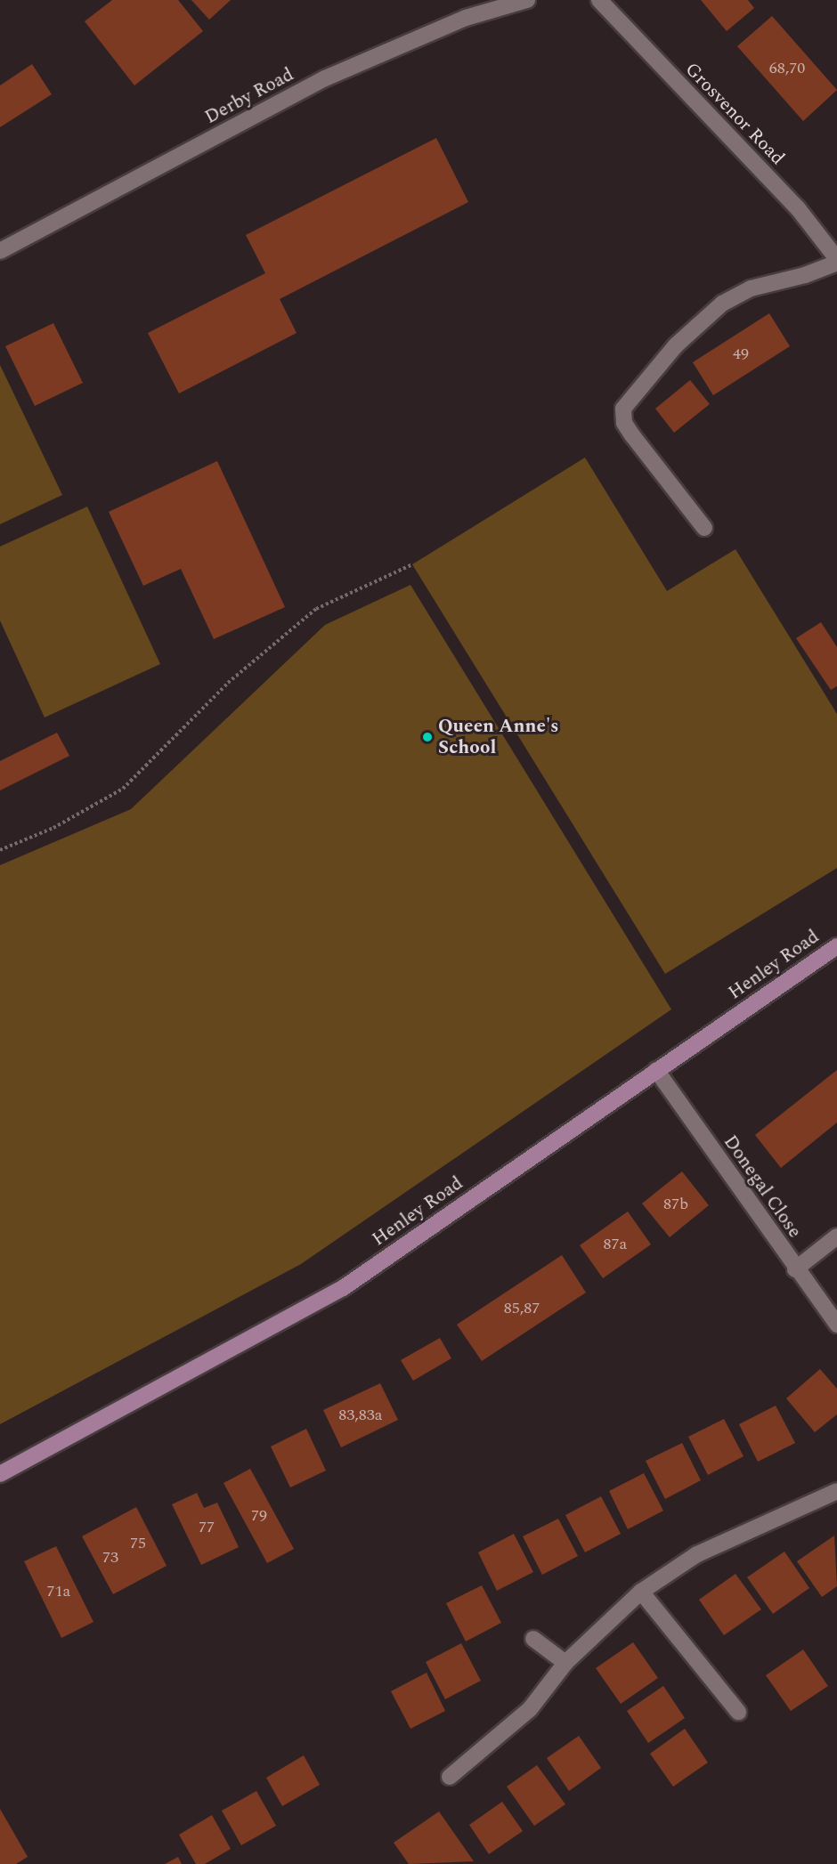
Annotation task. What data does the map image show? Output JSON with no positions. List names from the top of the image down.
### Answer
{
  "streets": {
    "main road": ["Henley Road"],
    "street": ["Derby Road", "Grosvenor Road", "Donegal Close"]
  },
  "crossings": [
    ["Henley Road", "Donegal Close"]
  ],
  "places": ["Queen Anne's School"],
  "house_numbers": [
    "68,70",
    "49",
    "87b",
    "87a",
    "85,87",
    "83,83a",
    "79",
    "77",
    "75",
    "73",
    "71a"
  ]
}
